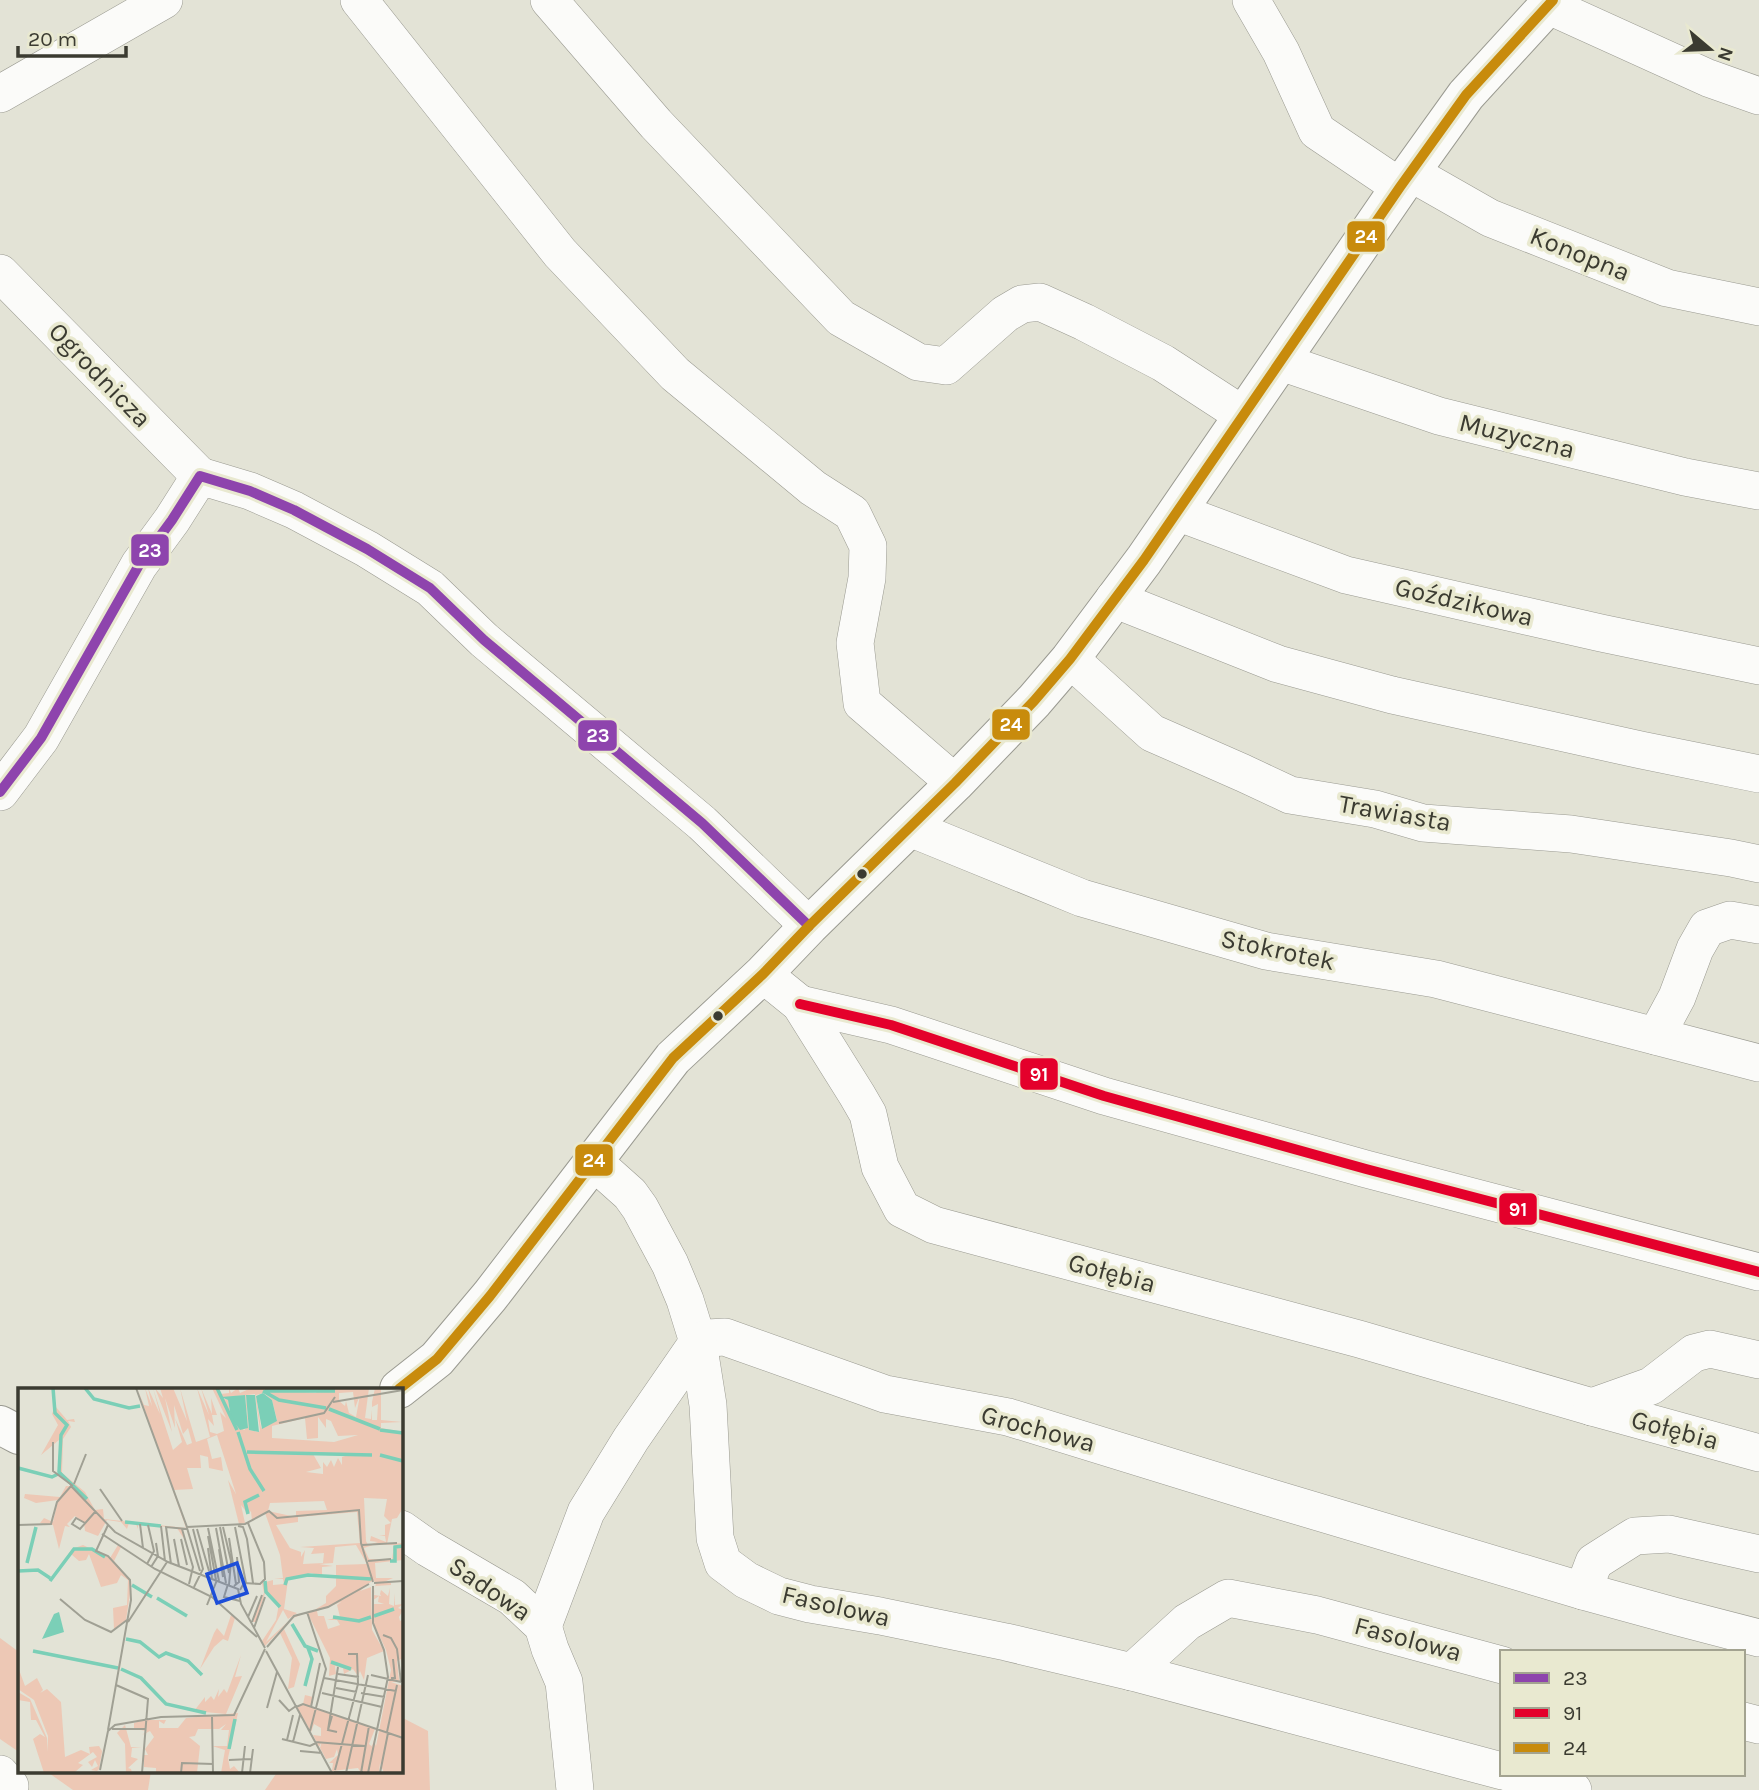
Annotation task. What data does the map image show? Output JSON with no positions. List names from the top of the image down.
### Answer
{
  "streets": {
    "street": [
      "Konopna",
      "Ogrodnicza",
      "Muzyczna",
      "Goździkowa",
      "Trawiasta",
      "Stokrotek",
      "Gołębia",
      "Grochowa",
      "Sadowa",
      "Fasolowa"
    ]
  },
  "crossings": [
    ["Grochowa", "Fasolowa"]
  ],
  "lines": ["transit line 24", "transit line 23", "transit line 91"],
  "legend": ["23", "91", "24"],
  "scale_bar": "20 m",
  "north": "right"
}
